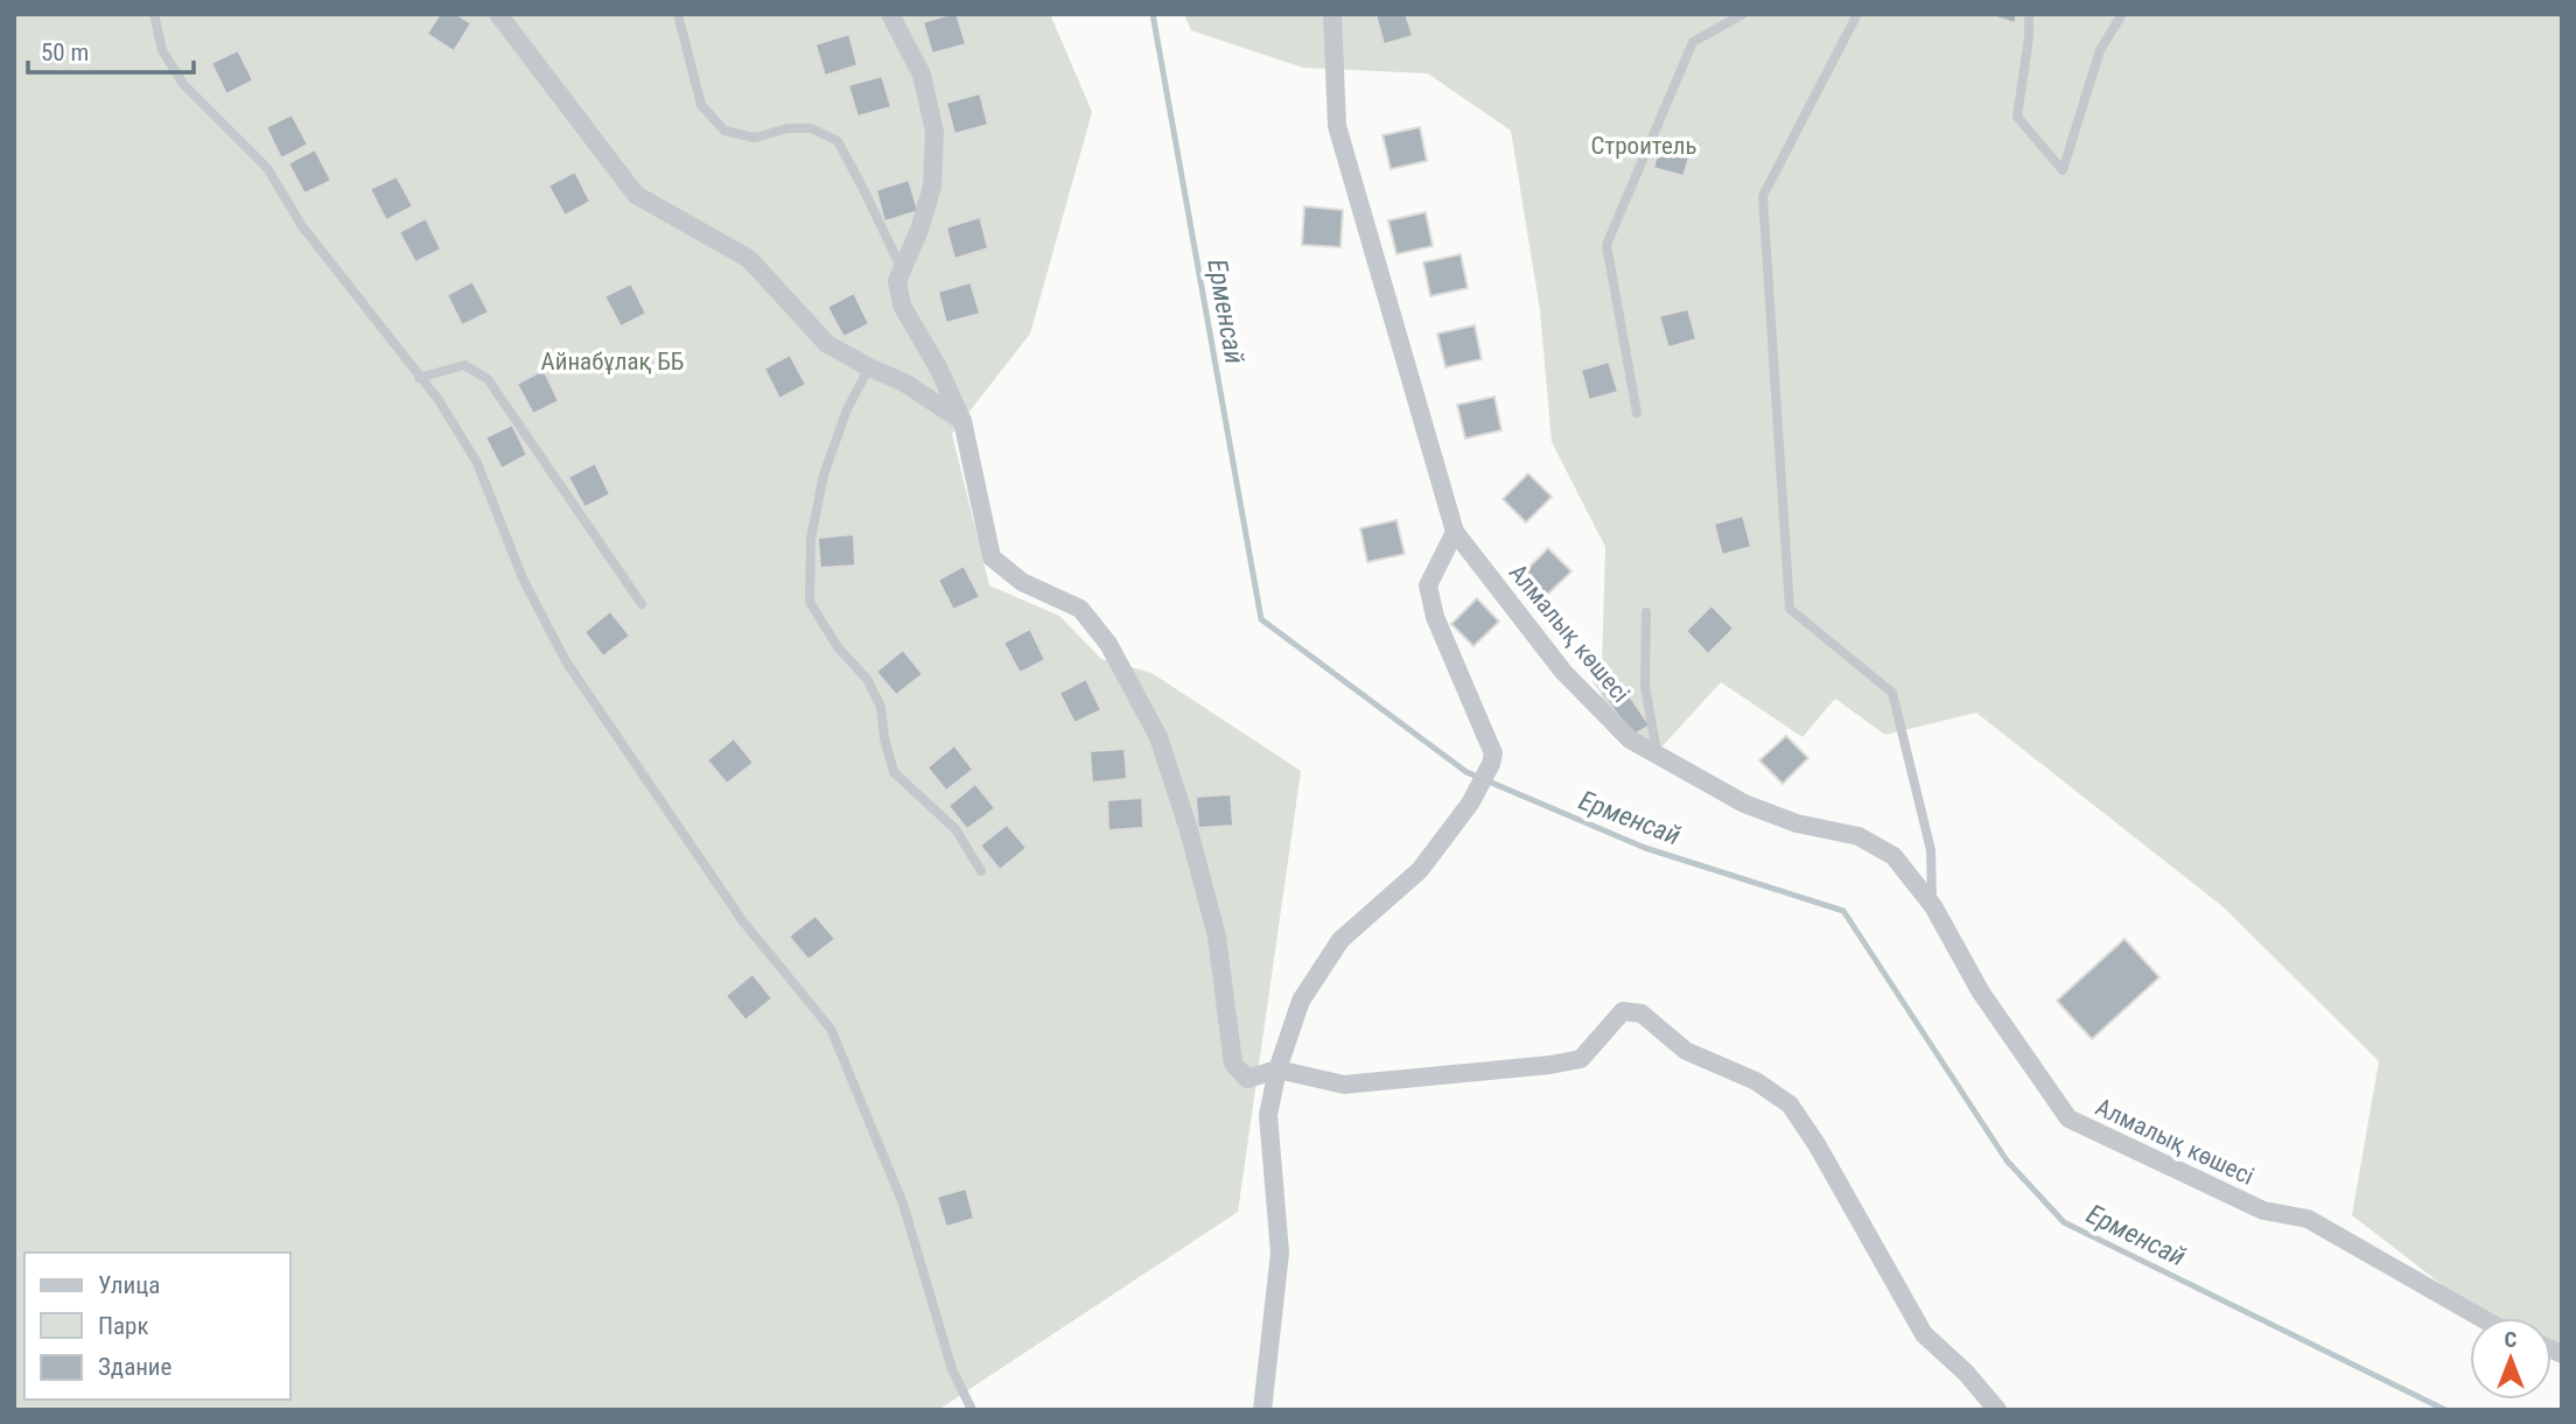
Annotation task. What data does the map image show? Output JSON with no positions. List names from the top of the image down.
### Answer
{
  "streets": {
    "street": ["Алмалық көшесі"]
  },
  "water": ["Ерменсай"],
  "parks": ["Строитель", "Айнабұлақ ББ"],
  "legend": ["Улица", "Парк", "Здание"],
  "scale_bar": "50 m",
  "north": "top"
}
